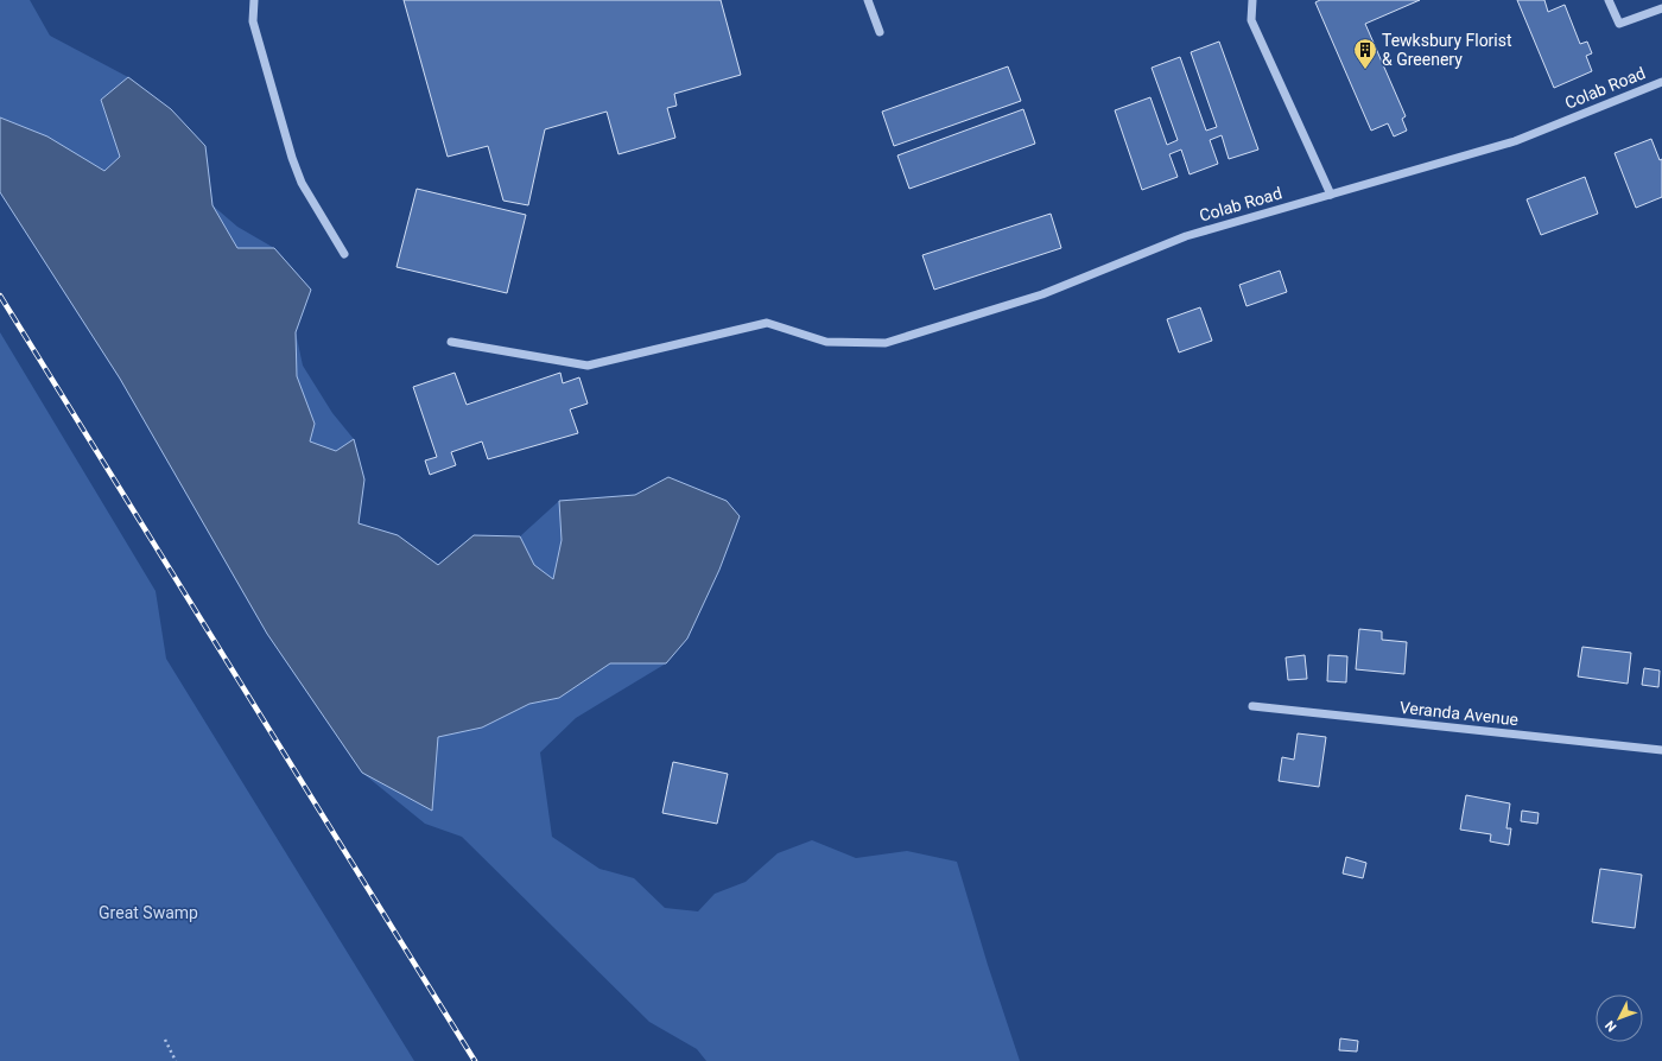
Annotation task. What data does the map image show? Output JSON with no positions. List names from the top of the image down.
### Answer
{
  "streets": {
    "street": ["Colab Road", "Veranda Avenue"]
  },
  "parks": ["Great Swamp"],
  "places": {
    "building": ["Tewksbury Florist & Greenery"]
  },
  "north": "bottom left"
}
